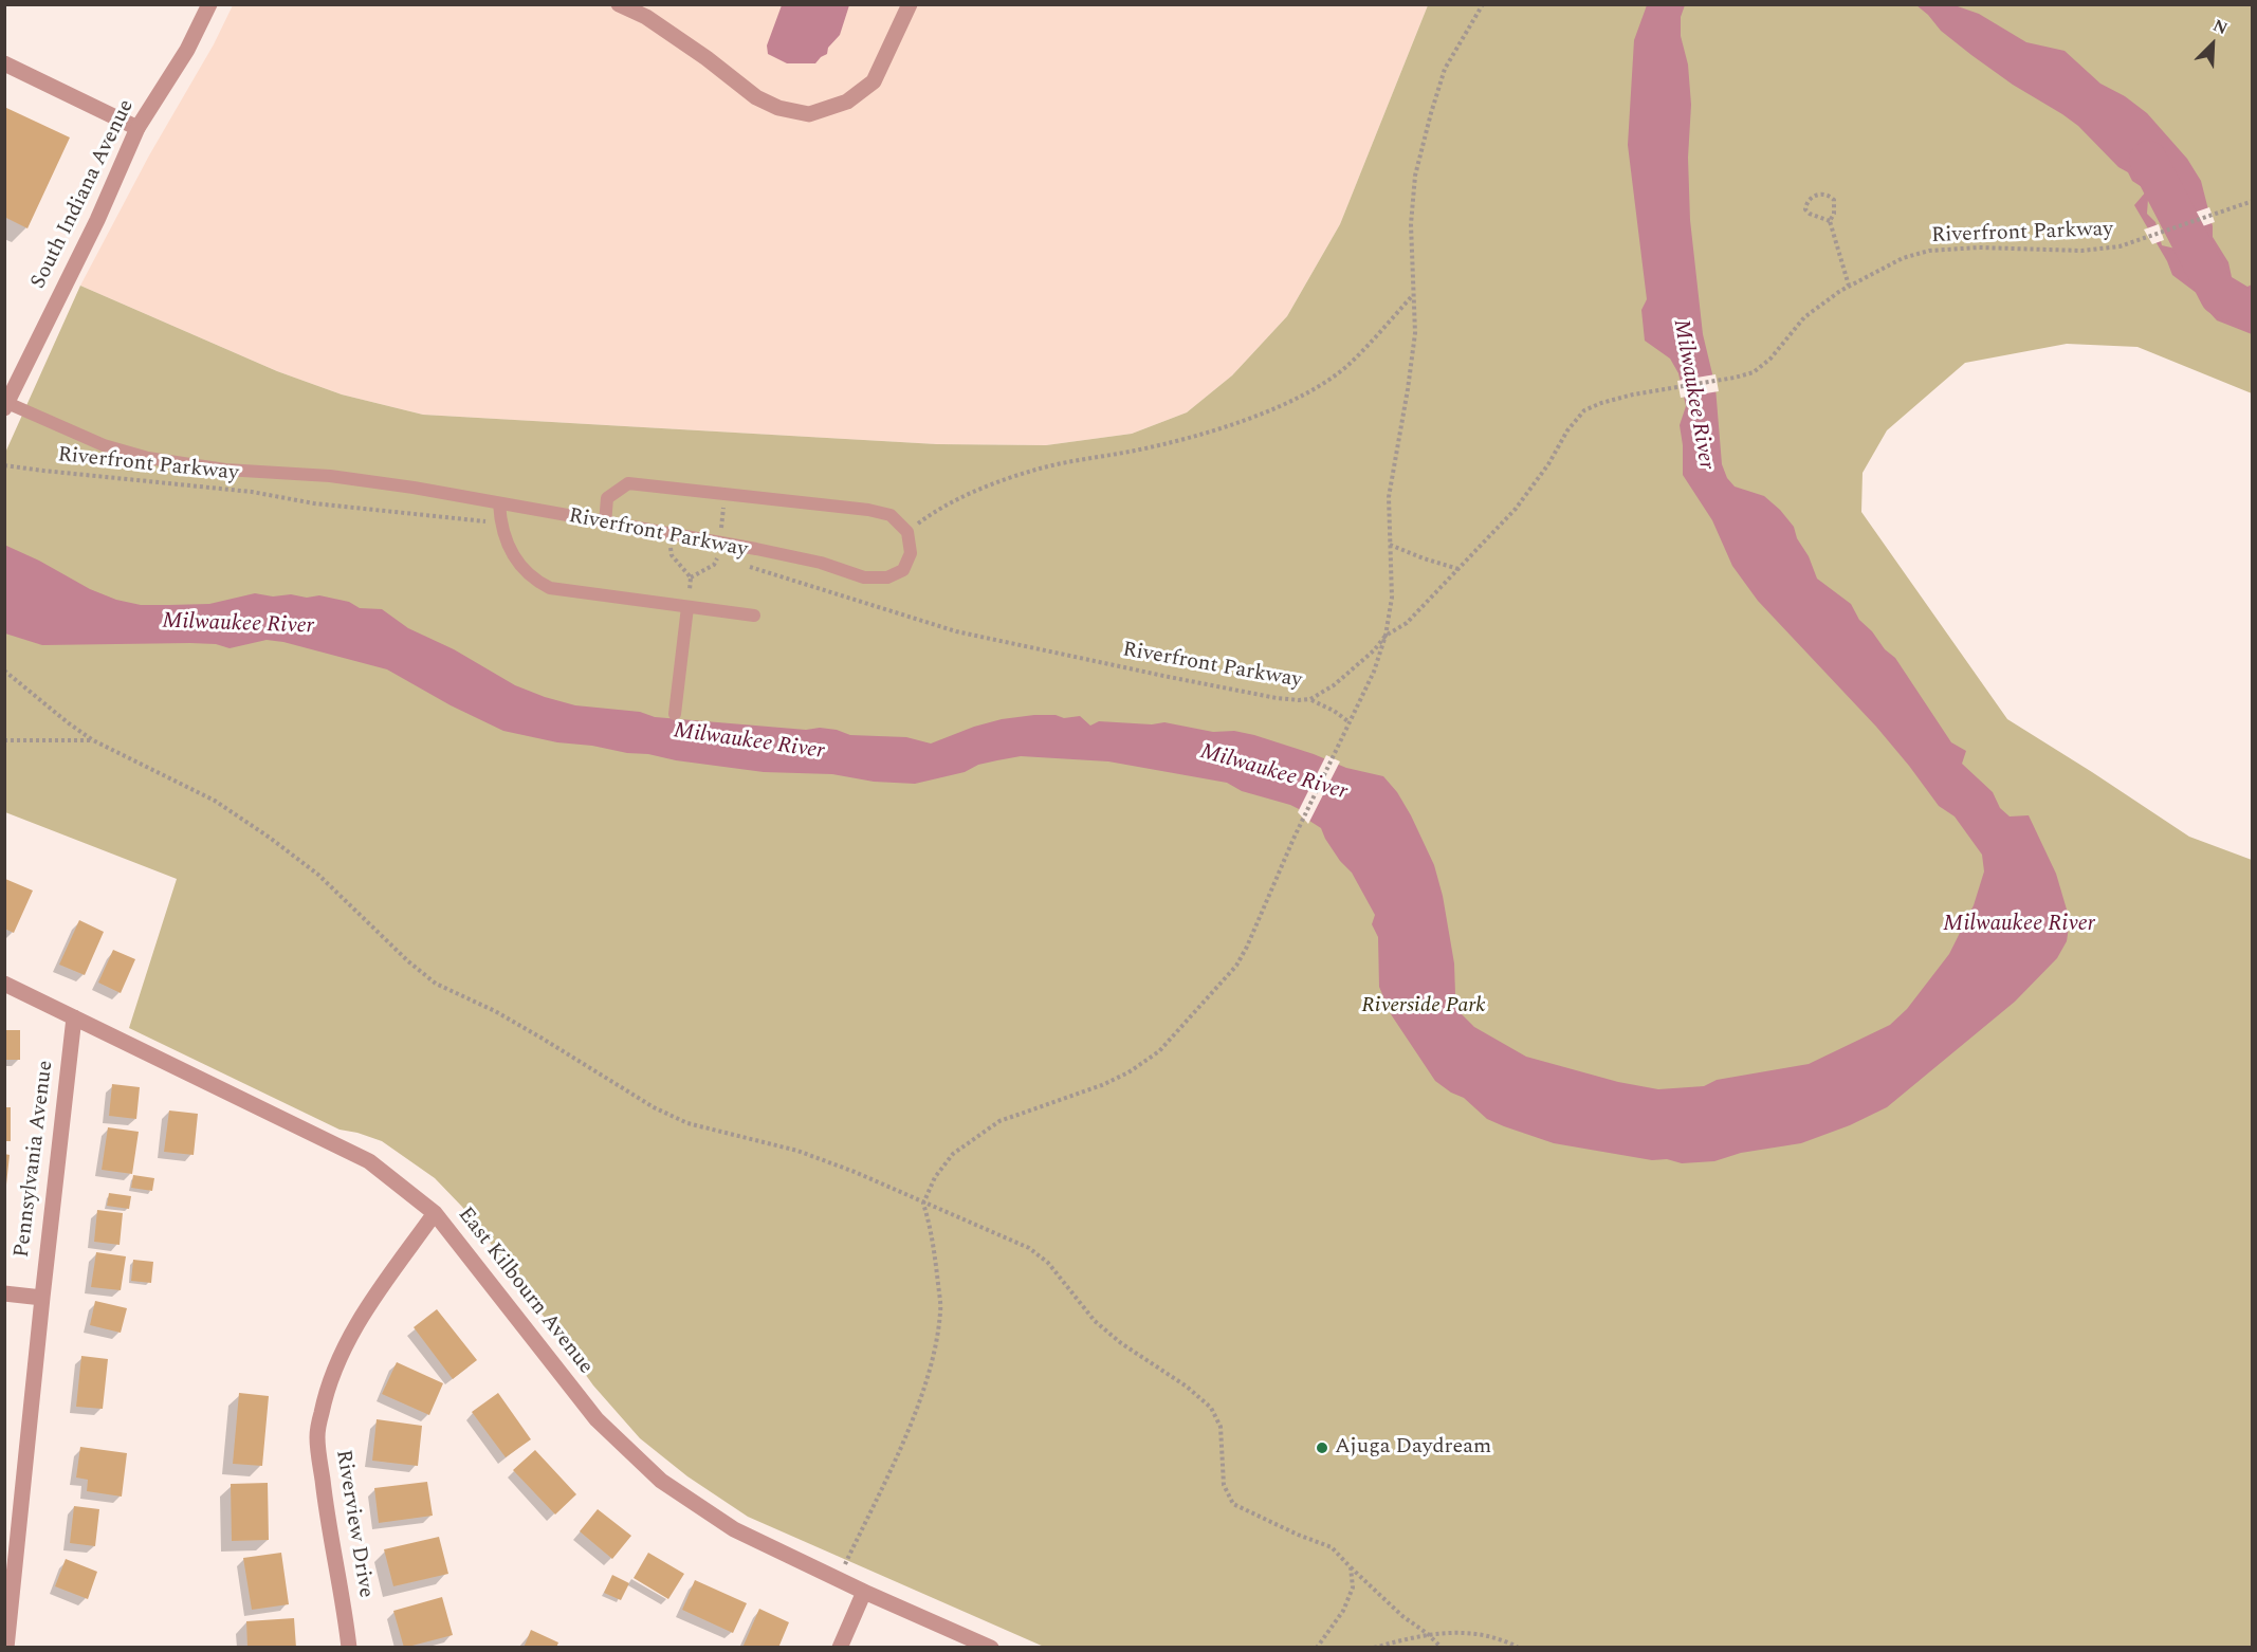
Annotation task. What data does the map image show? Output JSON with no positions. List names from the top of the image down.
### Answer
{
  "streets": {
    "street": [
      "South Indiana Avenue",
      "Pennsylvania Avenue",
      "East Kilbourn Avenue",
      "Riverview Drive"
    ],
    "path": ["Riverfront Parkway"]
  },
  "crossings": [
    ["Pennsylvania Avenue", "East Kilbourn Avenue"],
    ["East Kilbourn Avenue", "Riverview Drive"]
  ],
  "water": ["Milwaukee River"],
  "parks": ["Riverside Park"],
  "places": ["Ajuga Daydream"],
  "north": "top right"
}
